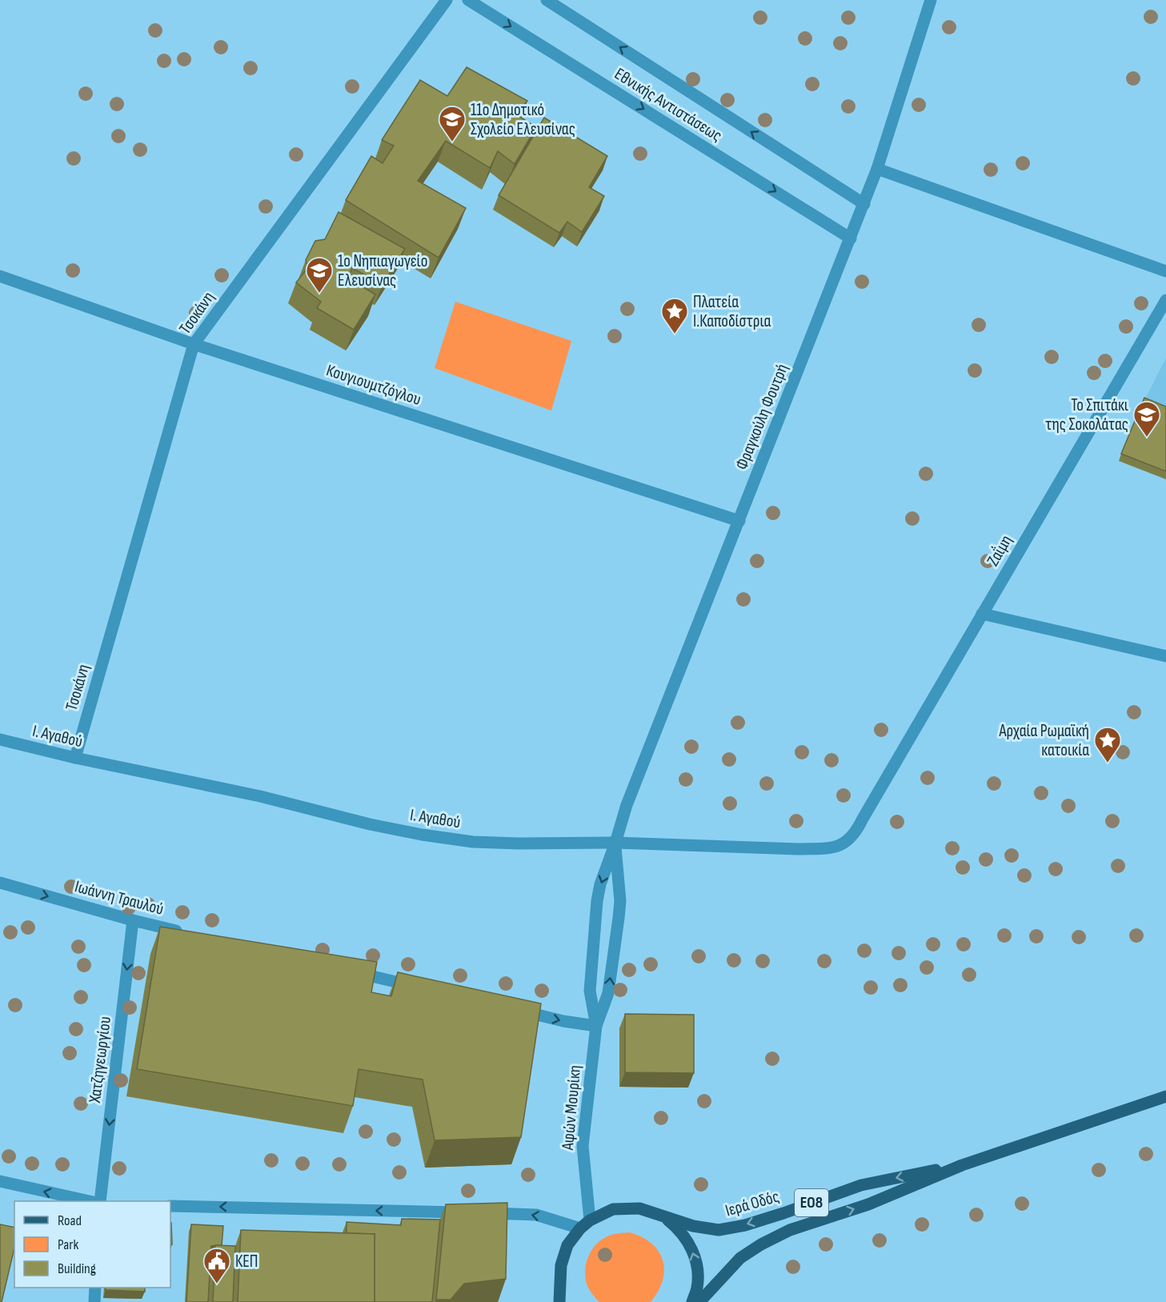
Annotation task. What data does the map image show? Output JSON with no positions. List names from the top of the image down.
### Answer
{
  "streets": {
    "main road": ["ΕΟ8", "Ιερά Οδός"],
    "street": [
      "Εθνικής Αντιστάσεως",
      "Τσοκάνη",
      "Κουγιουμτζόγλου",
      "Φραγκούλη Φουτρή",
      "Ζαΐμη",
      "Ι. Αγαθού",
      "Ιωάννη Τραυλού",
      "Χατζηγεωργίου",
      "Αφών Μουρίκη"
    ]
  },
  "crossings": [
    ["Εθνικής Αντιστάσεως", "Φραγκούλη Φουτρή"],
    ["Τσοκάνη", "Κουγιουμτζόγλου"],
    ["Τσοκάνη", "Ι. Αγαθού"],
    ["Κουγιουμτζόγλου", "Φραγκούλη Φουτρή"],
    ["Φραγκούλη Φουτρή", "Ι. Αγαθού"],
    ["Φραγκούλη Φουτρή", "Αφών Μουρίκη"],
    ["Ζαΐμη", "Ι. Αγαθού"],
    ["Ιωάννη Τραυλού", "Χατζηγεωργίου"],
    ["Αφών Μουρίκη", "Ιερά Οδός"]
  ],
  "one_way": ["Ιωάννη Τραυλού", "Χατζηγεωργίου"],
  "places": {
    "school or university": ["11ο Δημοτικό Σχολείο Ελευσίνας", "1ο Νηπιαγωγείο Ελευσίνας", "Το Σπιτάκι της Σοκολάτας"],
    "place": ["Πλατεία Ι.Καποδίστρια", "Αρχαία Ρωμαϊκή κατοικία"],
    "public building": ["ΚΕΠ"]
  },
  "legend": ["Road", "Park", "Building"]
}
